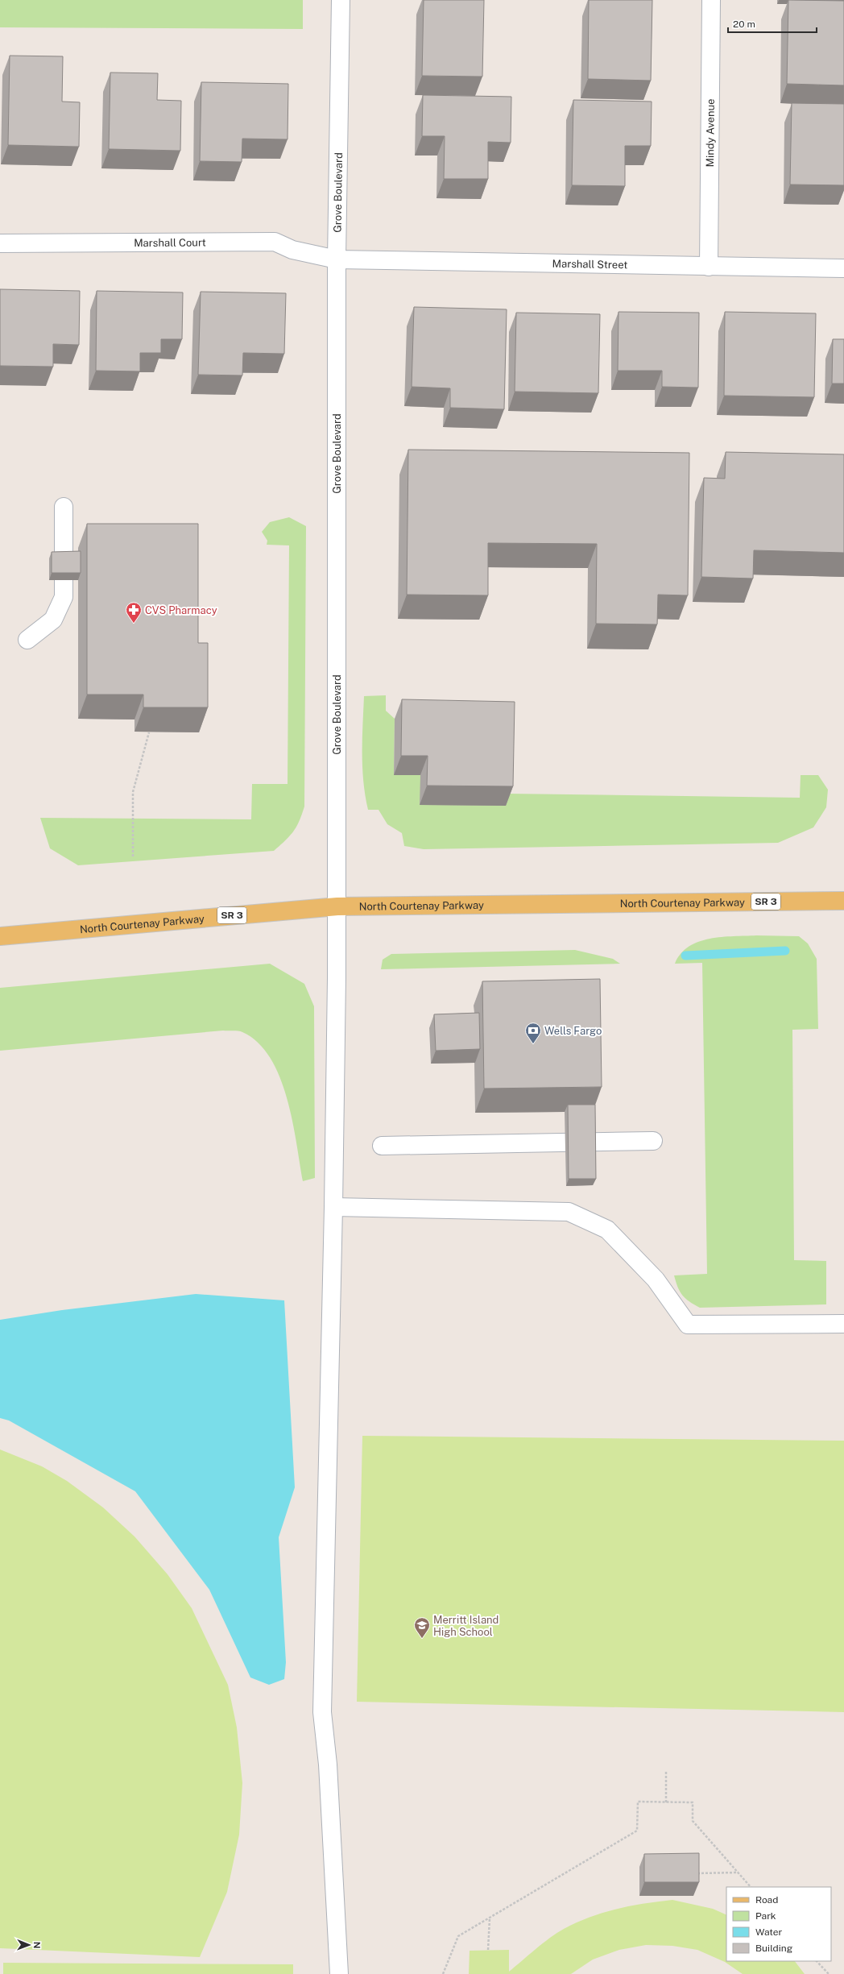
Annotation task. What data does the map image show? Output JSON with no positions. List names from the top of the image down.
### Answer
{
  "streets": {
    "main road": ["SR 3", "North Courtenay Parkway"],
    "street": [
      "Mindy Avenue",
      "Grove Boulevard",
      "Marshall Court",
      "Marshall Street"
    ]
  },
  "crossings": [
    ["Mindy Avenue", "Marshall Street"],
    ["Grove Boulevard", "Marshall Court"],
    ["Grove Boulevard", "Marshall Street"],
    ["Grove Boulevard", "North Courtenay Parkway"],
    ["Marshall Court", "Marshall Street"]
  ],
  "places": {
    "pharmacy": ["CVS Pharmacy"],
    "bank": ["Wells Fargo"],
    "school or university": ["Merritt Island High School"]
  },
  "legend": [
    "Road",
    "Park",
    "Water",
    "Building"
  ],
  "scale_bar": "20 m",
  "north": "right"
}
